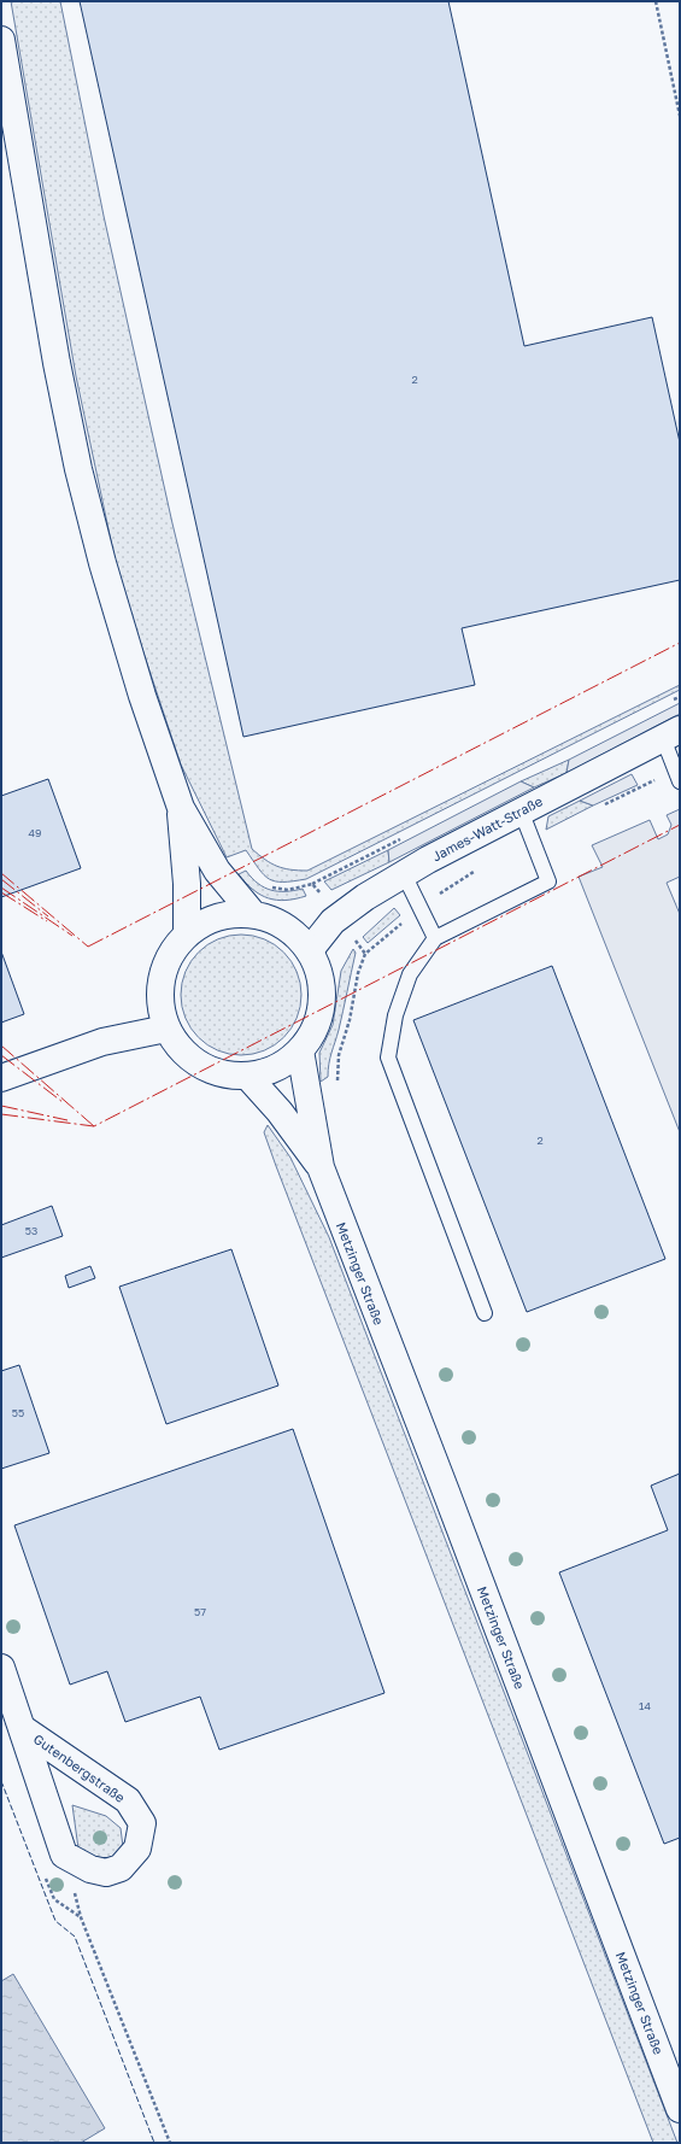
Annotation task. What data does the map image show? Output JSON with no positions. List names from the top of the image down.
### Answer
{
  "streets": {
    "street": ["James-Watt-Straße", "Metzinger Straße", "Gutenbergstraße"]
  },
  "crossings": [
    ["James-Watt-Straße", "Metzinger Straße"]
  ],
  "house_numbers": [
    "2",
    "49",
    "2",
    "53",
    "55",
    "57",
    "14"
  ]
}
